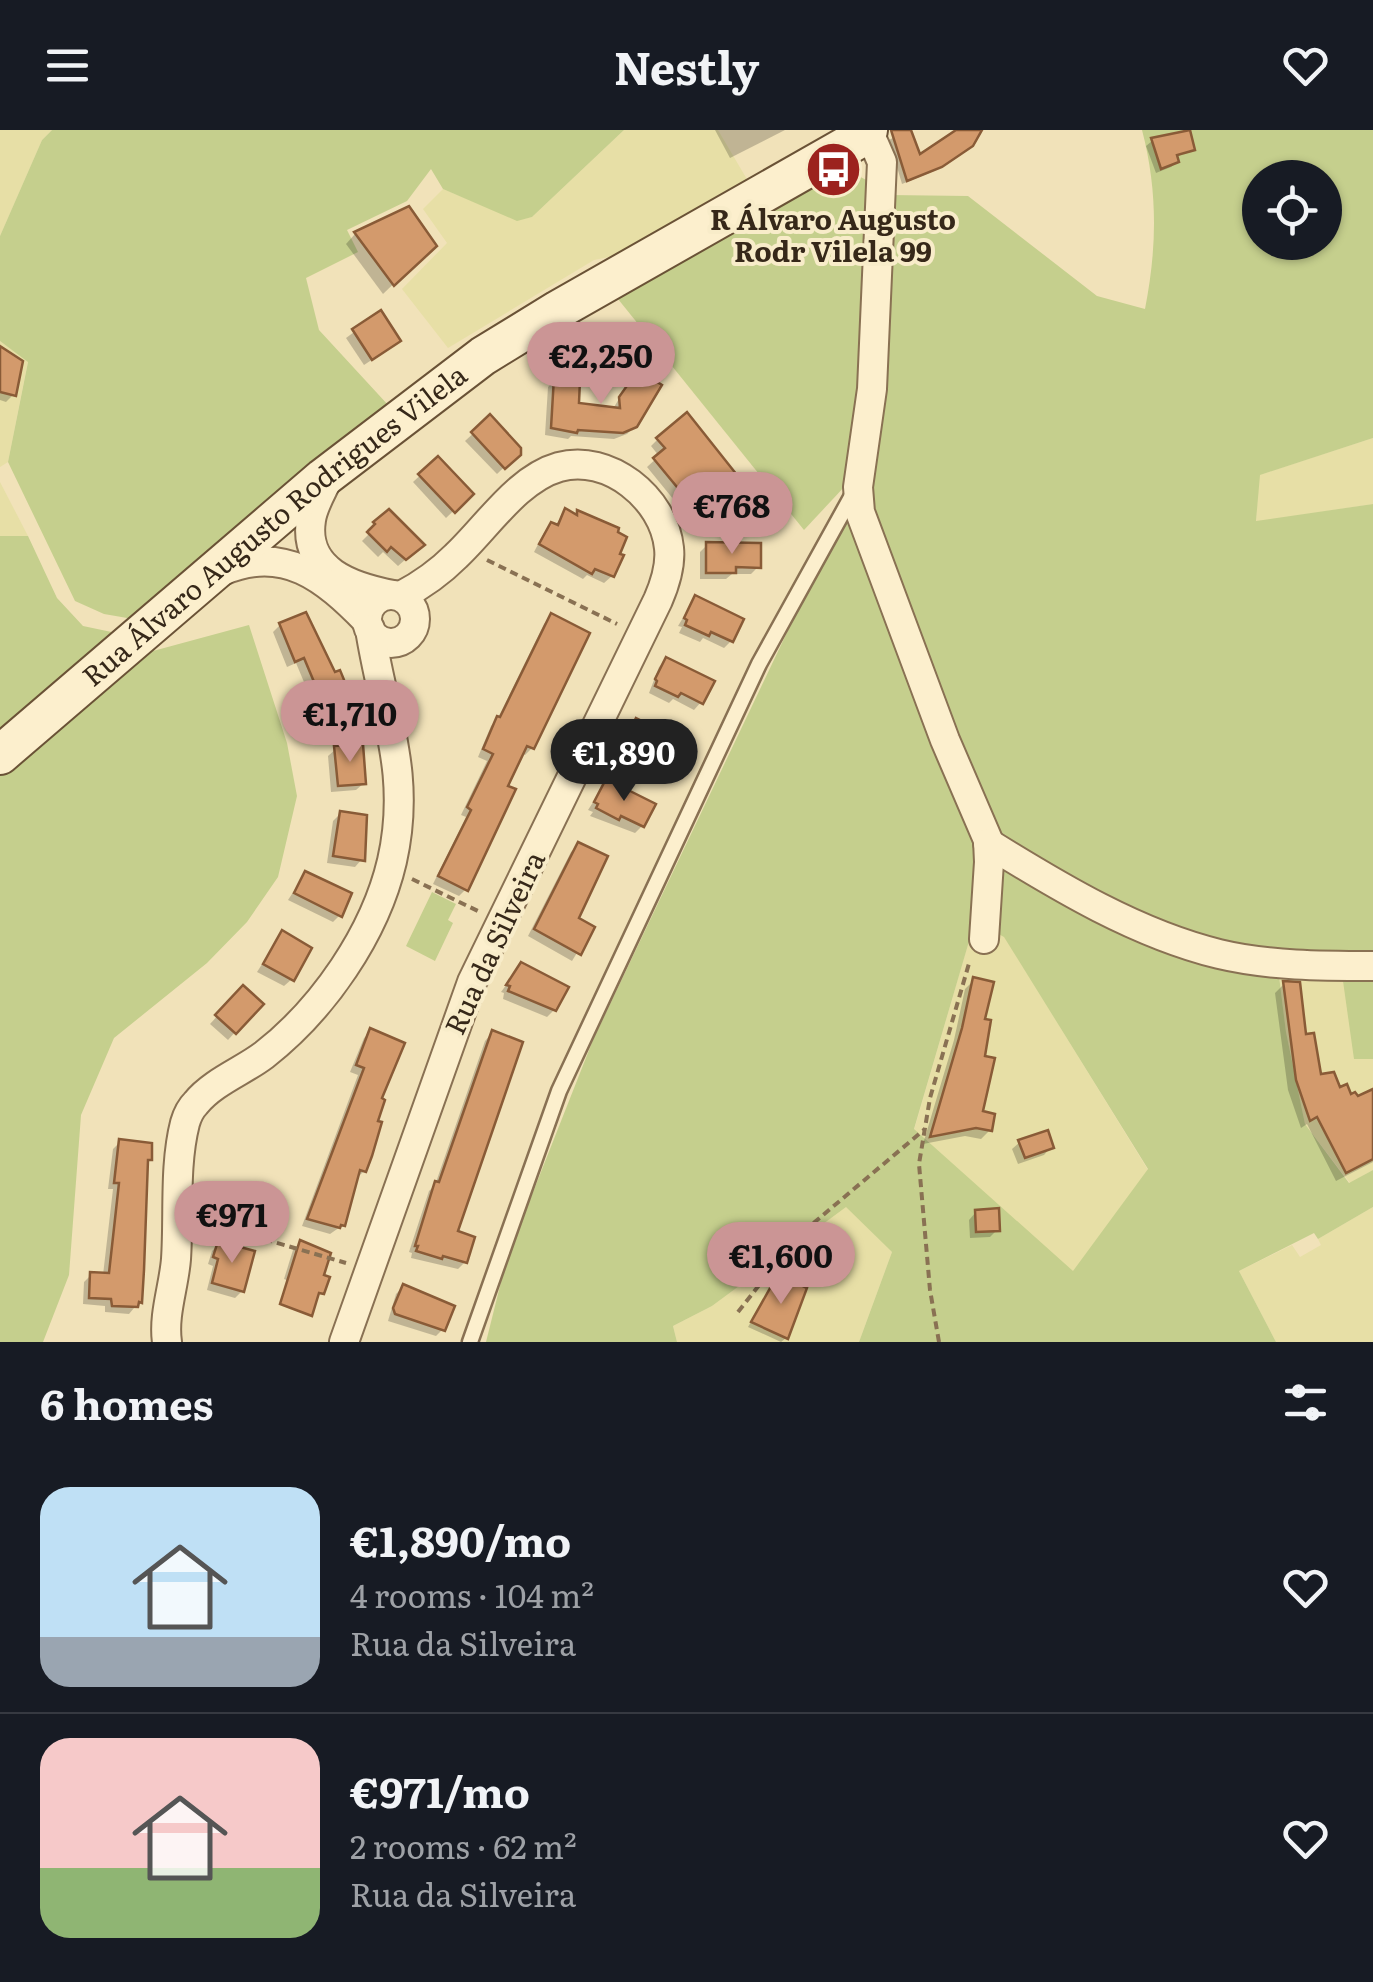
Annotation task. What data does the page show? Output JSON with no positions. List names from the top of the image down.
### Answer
{
  "streets": {
    "main road": ["Rua Álvaro Augusto Rodrigues Vilela"],
    "street": ["Rua da Silveira"]
  },
  "places": {
    "bus stop": ["R Álvaro Augusto Rodr Vilela 99"]
  },
  "page": {
    "header": "Nestly",
    "price": [
      "€2,250",
      "€768",
      "€1,710",
      "€1,890",
      "€971",
      "€1,600"
    ],
    "heading": "6 homes",
    "list": [
      {
        "name": "€1,890/mo",
        "note": "4 rooms · 104 m² · Rua da Silveira"
      },
      {
        "name": "€971/mo",
        "note": "2 rooms · 62 m² · Rua da Silveira"
      }
    ]
  }
}
